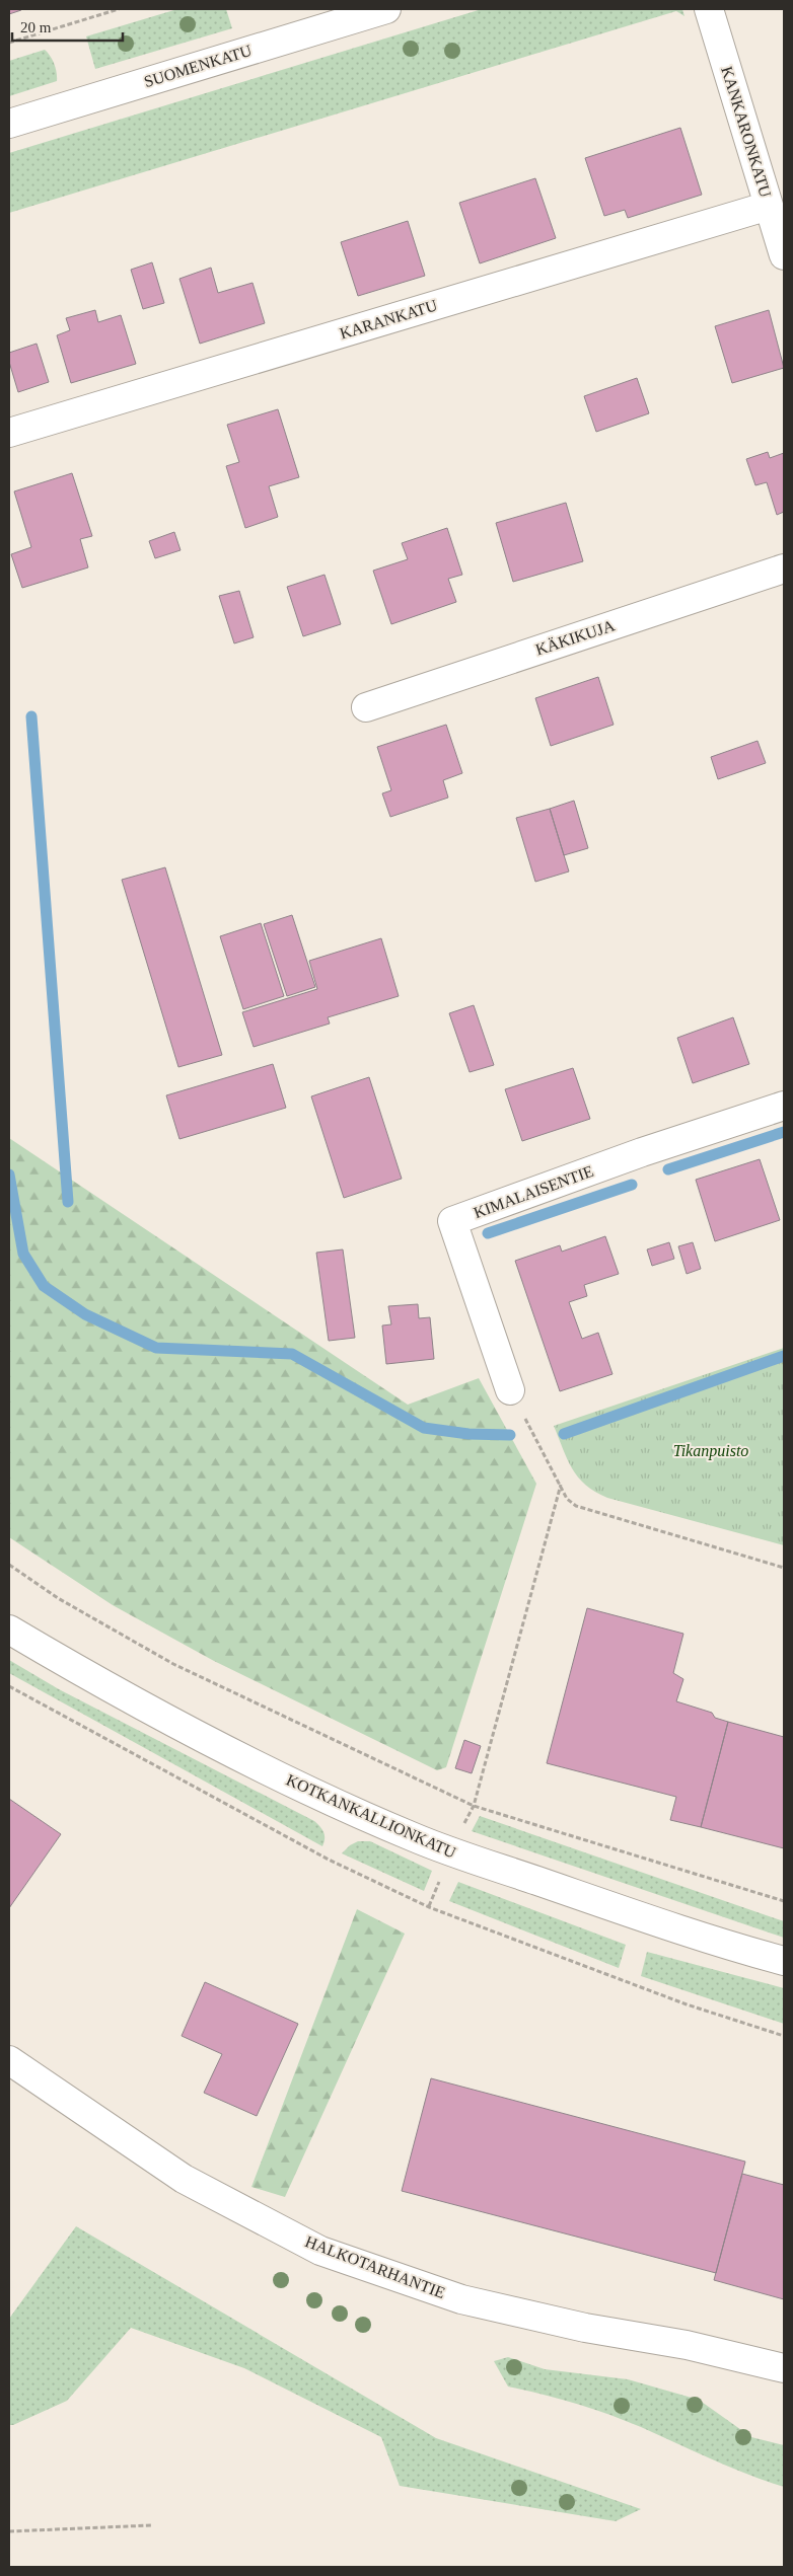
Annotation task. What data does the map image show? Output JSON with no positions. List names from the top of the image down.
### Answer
{
  "streets": {
    "street": [
      "SUOMENKATU",
      "KANKARONKATU",
      "KARANKATU",
      "KÄKIKUJA",
      "KIMALAISENTIE",
      "KOTKANKALLIONKATU",
      "HALKOTARHANTIE"
    ]
  },
  "crossings": [
    ["KANKARONKATU", "KARANKATU"]
  ],
  "parks": ["Tikanpuisto"],
  "scale_bar": "20 m"
}
